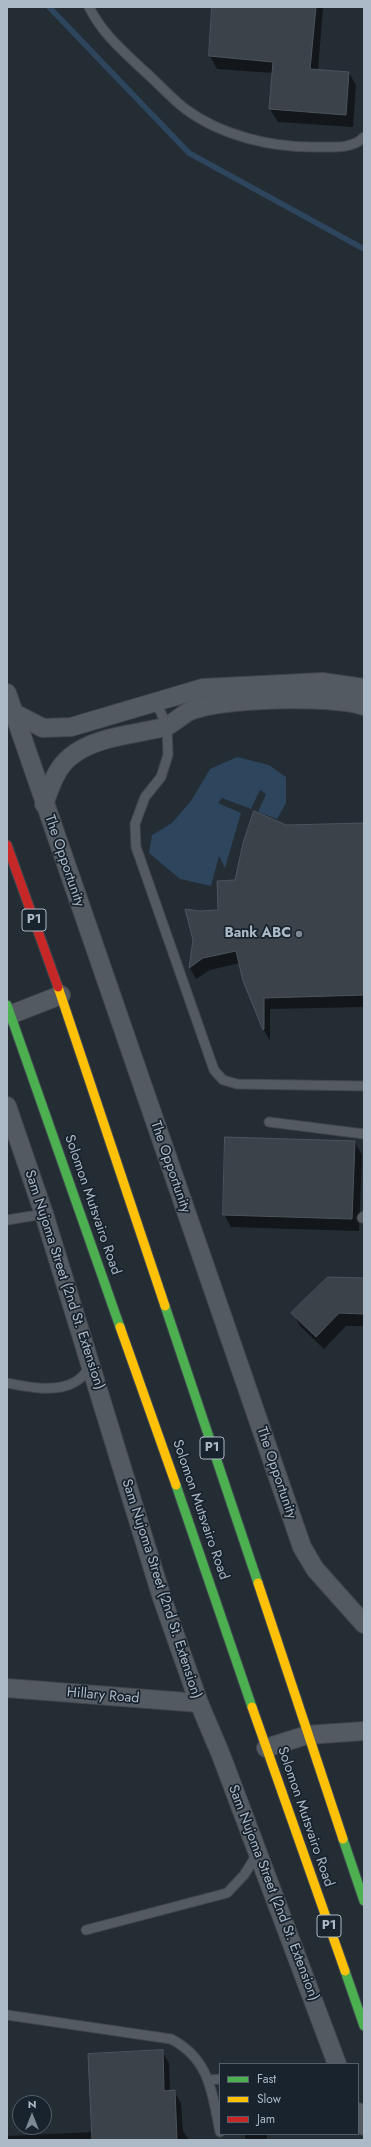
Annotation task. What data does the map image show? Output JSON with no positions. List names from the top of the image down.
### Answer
{
  "streets": {
    "highway": ["P1", "Solomon Mutsvairo Road"],
    "street": ["The Opportunity", "Sam Nujoma Street (2nd St. Extension)", "Hillary Road"]
  },
  "crossings": [
    ["Sam Nujoma Street (2nd St. Extension)", "Hillary Road"]
  ],
  "places": ["Bank ABC"],
  "legend": ["Fast", "Slow", "Jam"],
  "north": "top"
}
